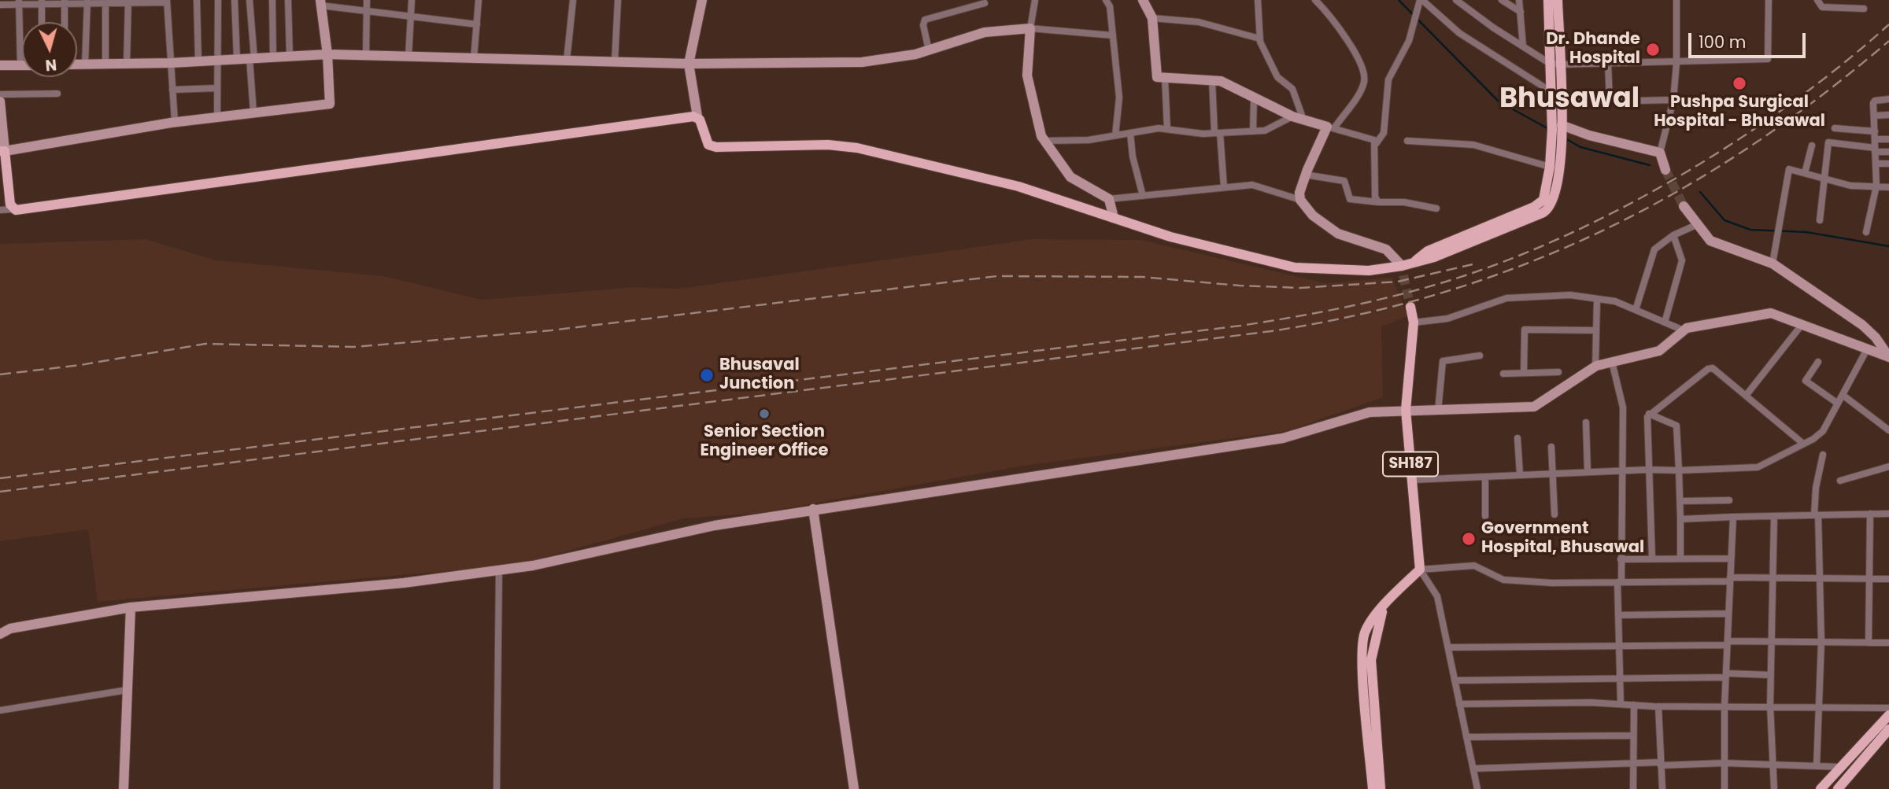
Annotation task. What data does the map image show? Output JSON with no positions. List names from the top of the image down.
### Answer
{
  "streets": {
    "main road": ["SH187"]
  },
  "districts": ["Bhusawal"],
  "places": [
    "Dr. Dhande Hospital",
    "Pushpa Surgical Hospital - Bhusawal",
    "Bhusaval Junction",
    "Senior Section Engineer Office",
    "Government Hospital, Bhusawal"
  ],
  "scale_bar": "100 m",
  "north": "bottom"
}
